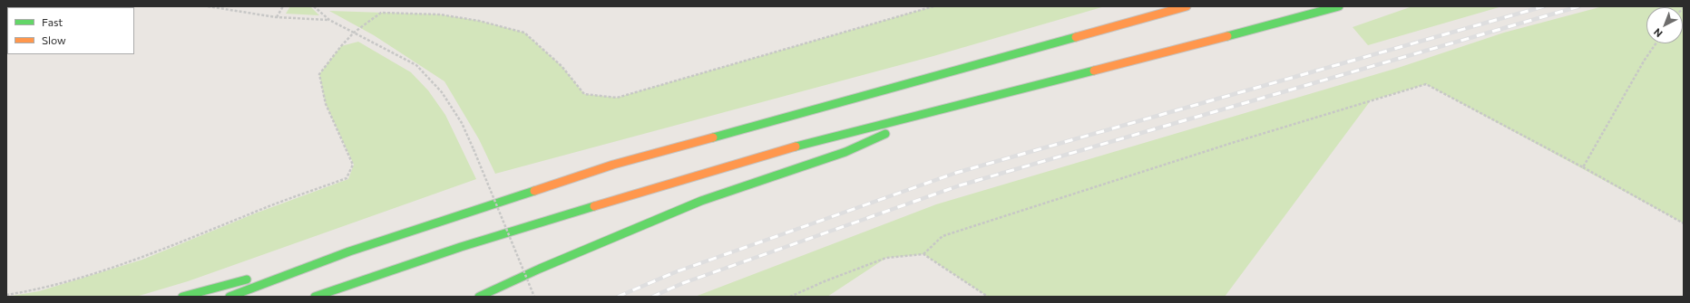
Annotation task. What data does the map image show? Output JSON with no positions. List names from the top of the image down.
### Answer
{
  "legend": ["Fast", "Slow"],
  "north": "bottom left"
}
